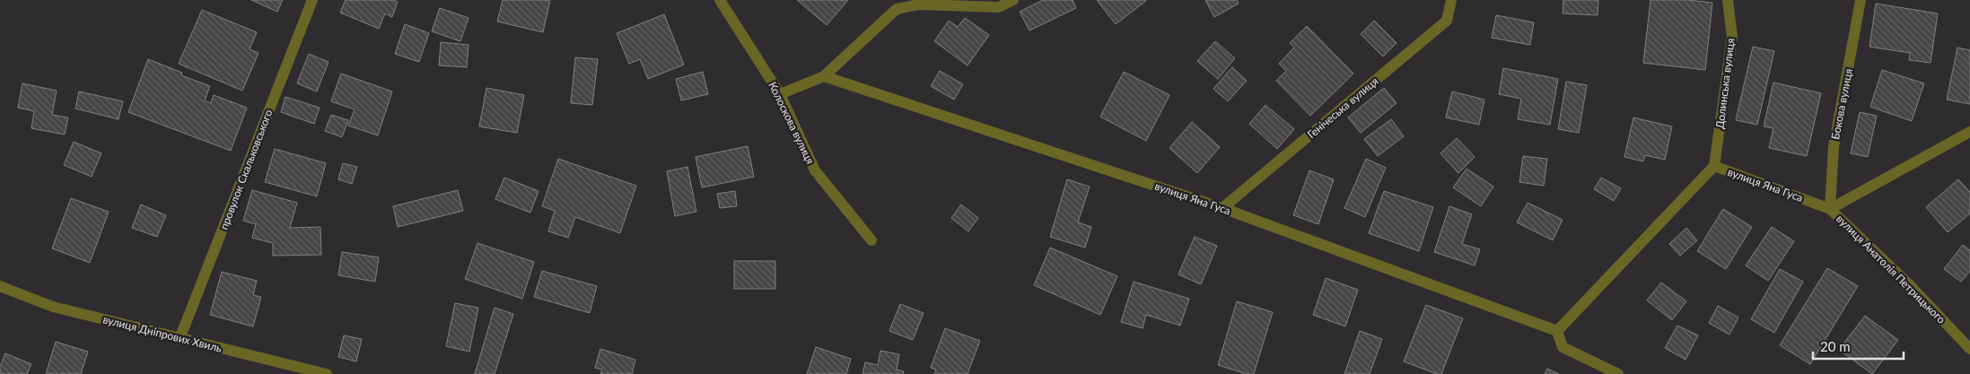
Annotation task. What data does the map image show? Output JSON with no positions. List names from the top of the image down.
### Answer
{
  "streets": {
    "street": [
      "Долинська вулиця",
      "Бокова вулиця",
      "Генічеська вулиця",
      "Колоскова вулиця",
      "провулок Скальковського",
      "вулиця Яна Гуса",
      "вулиця Анатолія Петрицького",
      "вулиця Дніпрових Хвиль"
    ]
  },
  "crossings": [
    ["Долинська вулиця", "вулиця Яна Гуса"],
    ["Бокова вулиця", "вулиця Яна Гуса"],
    ["Бокова вулиця", "вулиця Анатолія Петрицького"],
    ["Генічеська вулиця", "вулиця Яна Гуса"],
    ["провулок Скальковського", "вулиця Дніпрових Хвиль"],
    ["вулиця Яна Гуса", "вулиця Анатолія Петрицького"]
  ],
  "scale_bar": "20 m"
}
